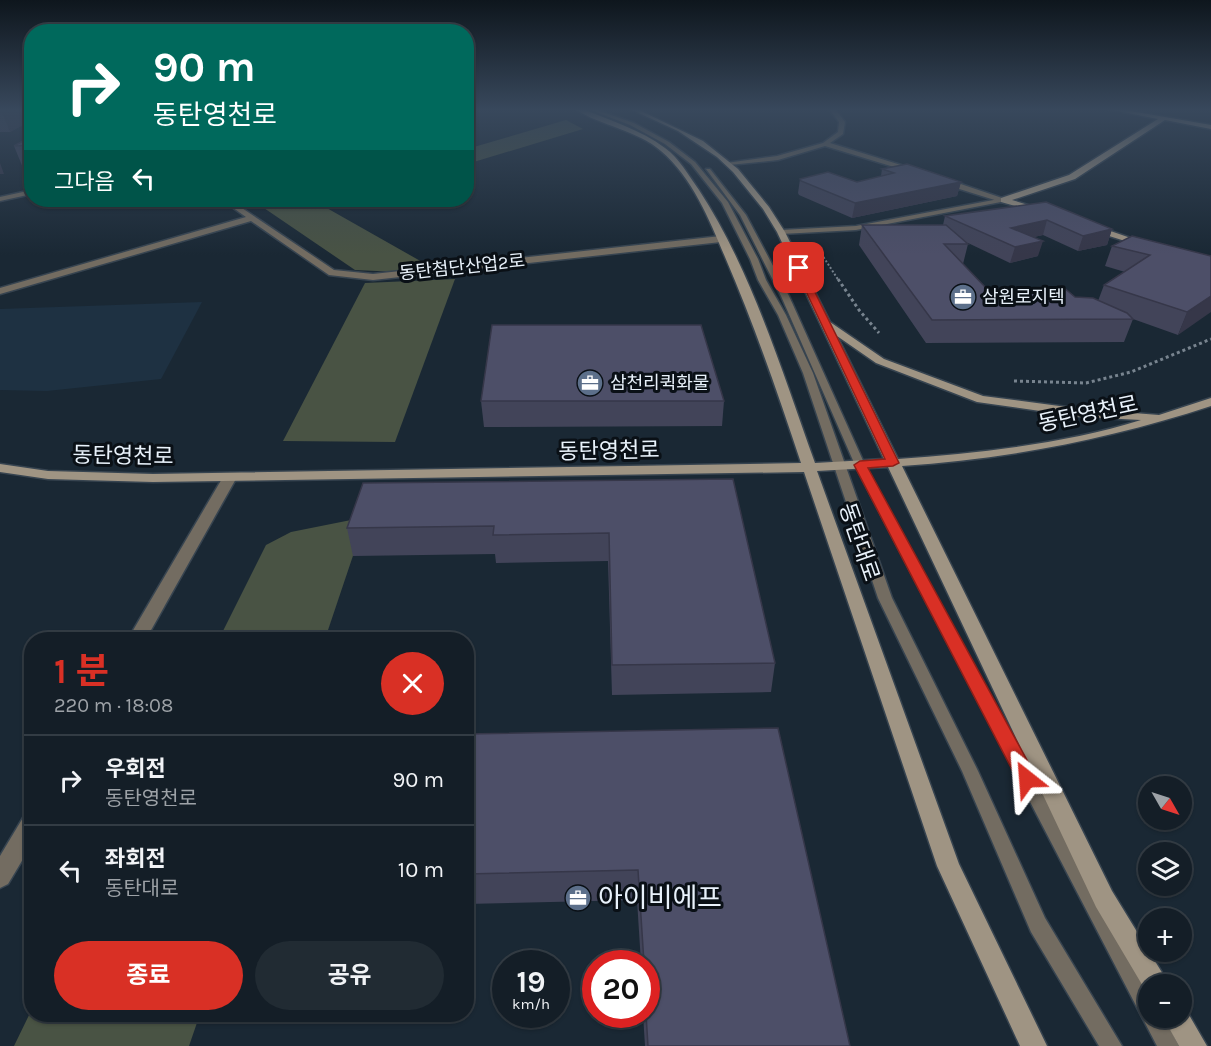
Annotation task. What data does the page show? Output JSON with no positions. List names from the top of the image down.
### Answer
{
  "streets": {
    "main road": ["동탄영천로", "동탄대로"],
    "street": ["동탄첨단산업2로"]
  },
  "crossings": [
    ["동탄첨단산업2로", "동탄대로"],
    ["동탄영천로", "동탄대로"]
  ],
  "places": {
    "office": ["삼원로지텍", "삼천리퀵화물", "아이비에프"]
  },
  "north": "bottom right",
  "page": {
    "turn": ["90 m", "동탄영천로"],
    "then": "그다음",
    "heading": ["1 분", "220 m · 18:08"],
    "list": [
      {
        "name": "우회전",
        "note": "동탄영천로",
        "value": "90 m"
      },
      {
        "name": "좌회전",
        "note": "동탄대로",
        "value": "10 m"
      }
    ],
    "map_buttons": ["+", "−"],
    "buttons": ["종료", "공유"],
    "speed": "19 km/h",
    "limit": "20"
  }
}
